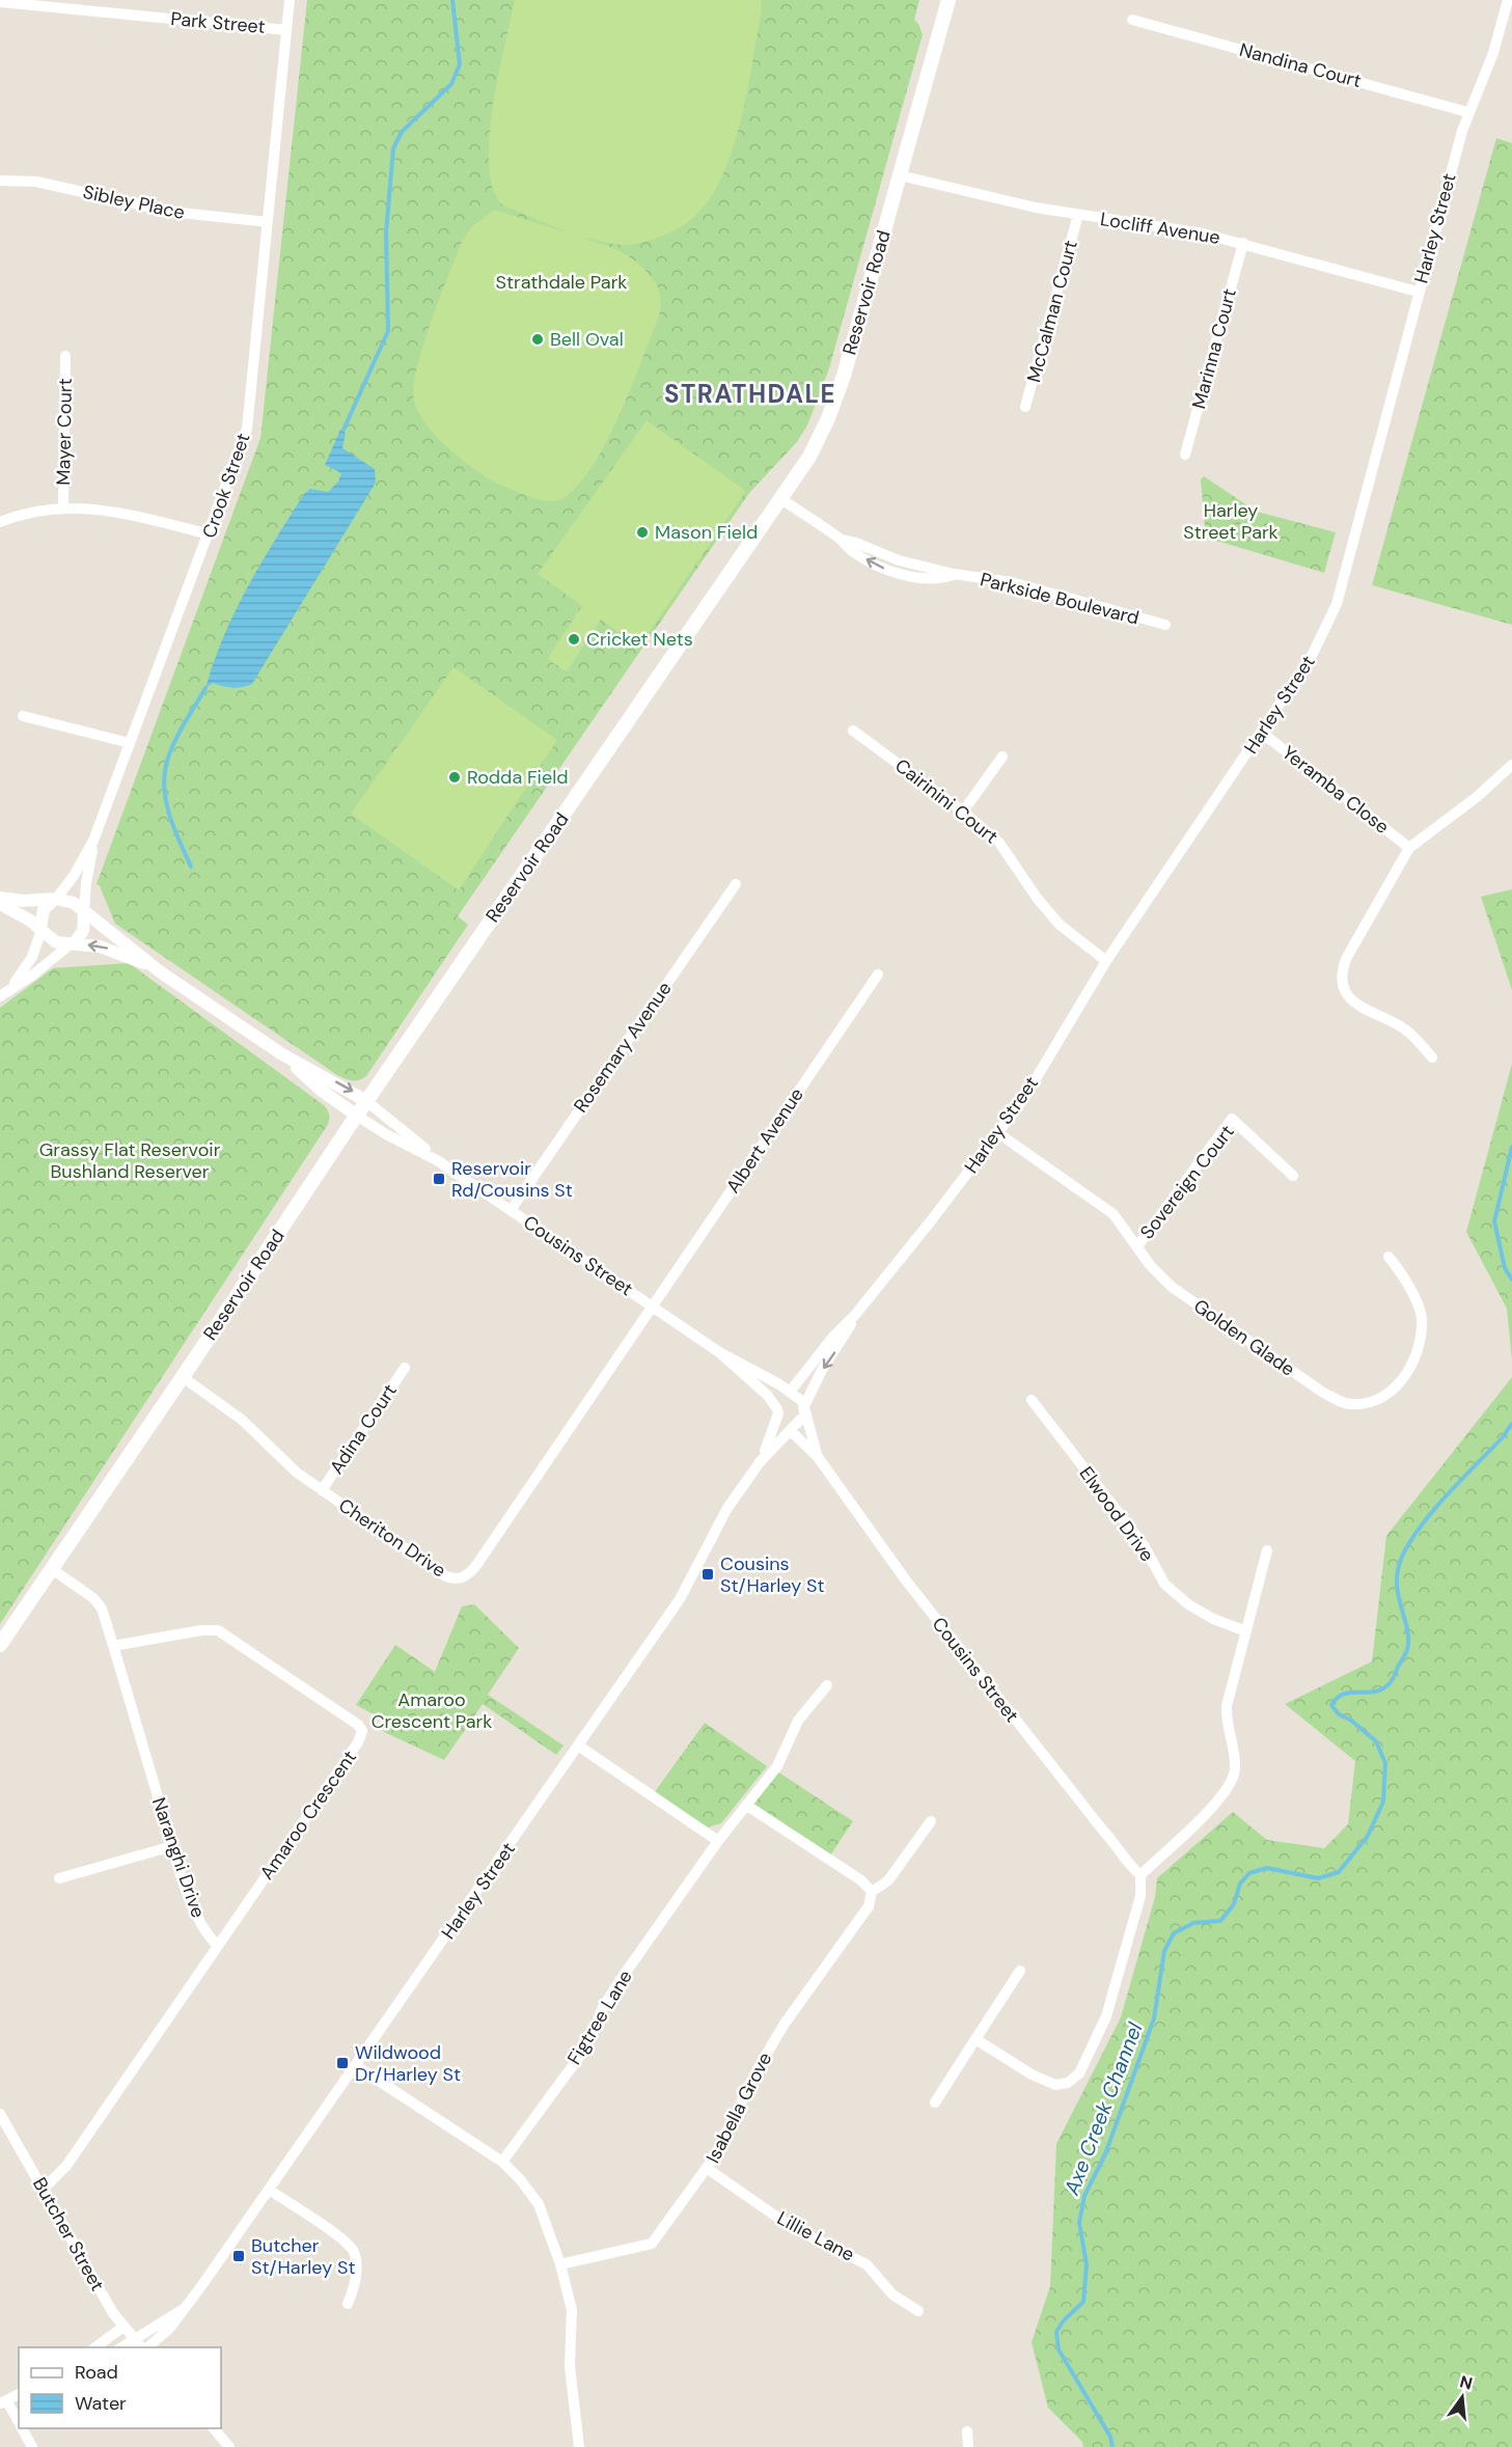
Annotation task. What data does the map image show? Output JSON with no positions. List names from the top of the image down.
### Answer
{
  "streets": {
    "main road": ["Reservoir Road"],
    "street": [
      "Park Street",
      "Nandina Court",
      "Sibley Place",
      "Locliff Avenue",
      "Harley Street",
      "McCalman Court",
      "Marinna Court",
      "Mayer Court",
      "Crook Street",
      "Parkside Boulevard",
      "Yeramba Close",
      "Cairinini Court",
      "Rosemary Avenue",
      "Albert Avenue",
      "Sovereign Court",
      "Cousins Street",
      "Golden Glade",
      "Adina Court",
      "Elwood Drive",
      "Cheriton Drive",
      "Amaroo Crescent",
      "Naranghi Drive",
      "Figtree Lane",
      "Isabella Grove",
      "Butcher Street",
      "Lillie Lane"
    ]
  },
  "crossings": [
    ["Park Street", "Crook Street"],
    ["Nandina Court", "Harley Street"],
    ["Sibley Place", "Crook Street"],
    ["Locliff Avenue", "Harley Street"],
    ["Locliff Avenue", "Reservoir Road"],
    ["Locliff Avenue", "McCalman Court"],
    ["Locliff Avenue", "Marinna Court"],
    ["Harley Street", "Yeramba Close"],
    ["Harley Street", "Cairinini Court"],
    ["Harley Street", "Cousins Street"],
    ["Harley Street", "Golden Glade"],
    ["Harley Street", "Butcher Street"],
    ["Reservoir Road", "Parkside Boulevard"],
    ["Reservoir Road", "Cousins Street"],
    ["Reservoir Road", "Cheriton Drive"],
    ["Reservoir Road", "Naranghi Drive"],
    ["Crook Street", "Cousins Street"],
    ["Rosemary Avenue", "Cousins Street"],
    ["Albert Avenue", "Cousins Street"],
    ["Albert Avenue", "Cheriton Drive"],
    ["Sovereign Court", "Golden Glade"],
    ["Cousins Street", "Cheriton Drive"],
    ["Adina Court", "Cheriton Drive"],
    ["Amaroo Crescent", "Naranghi Drive"],
    ["Isabella Grove", "Lillie Lane"]
  ],
  "districts": ["STRATHDALE"],
  "water": ["Axe Creek Channel"],
  "parks": [
    "Strathdale Park",
    "Harley Street Park",
    "Grassy Flat Reservoir Bushland Reserver",
    "Amaroo Crescent Park"
  ],
  "places": {
    "other": [
      "Bell Oval",
      "Mason Field",
      "Cricket Nets",
      "Rodda Field"
    ],
    "transit": [
      "Reservoir Rd/Cousins St",
      "Cousins St/Harley St",
      "Wildwood Dr/Harley St",
      "Butcher St/Harley St"
    ]
  },
  "legend": ["Road", "Water"],
  "north": "top"
}
